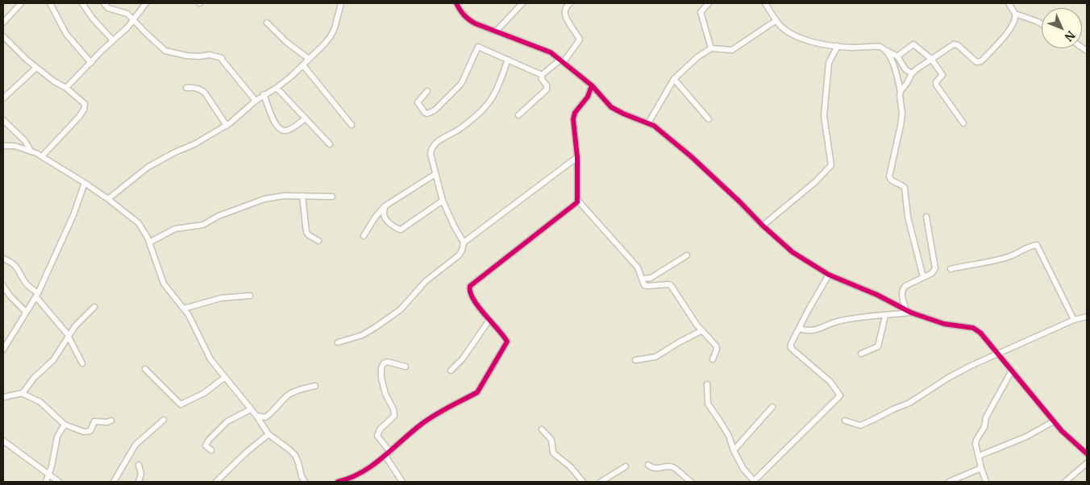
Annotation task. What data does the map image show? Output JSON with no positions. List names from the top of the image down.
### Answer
{
  "north": "bottom right"
}
